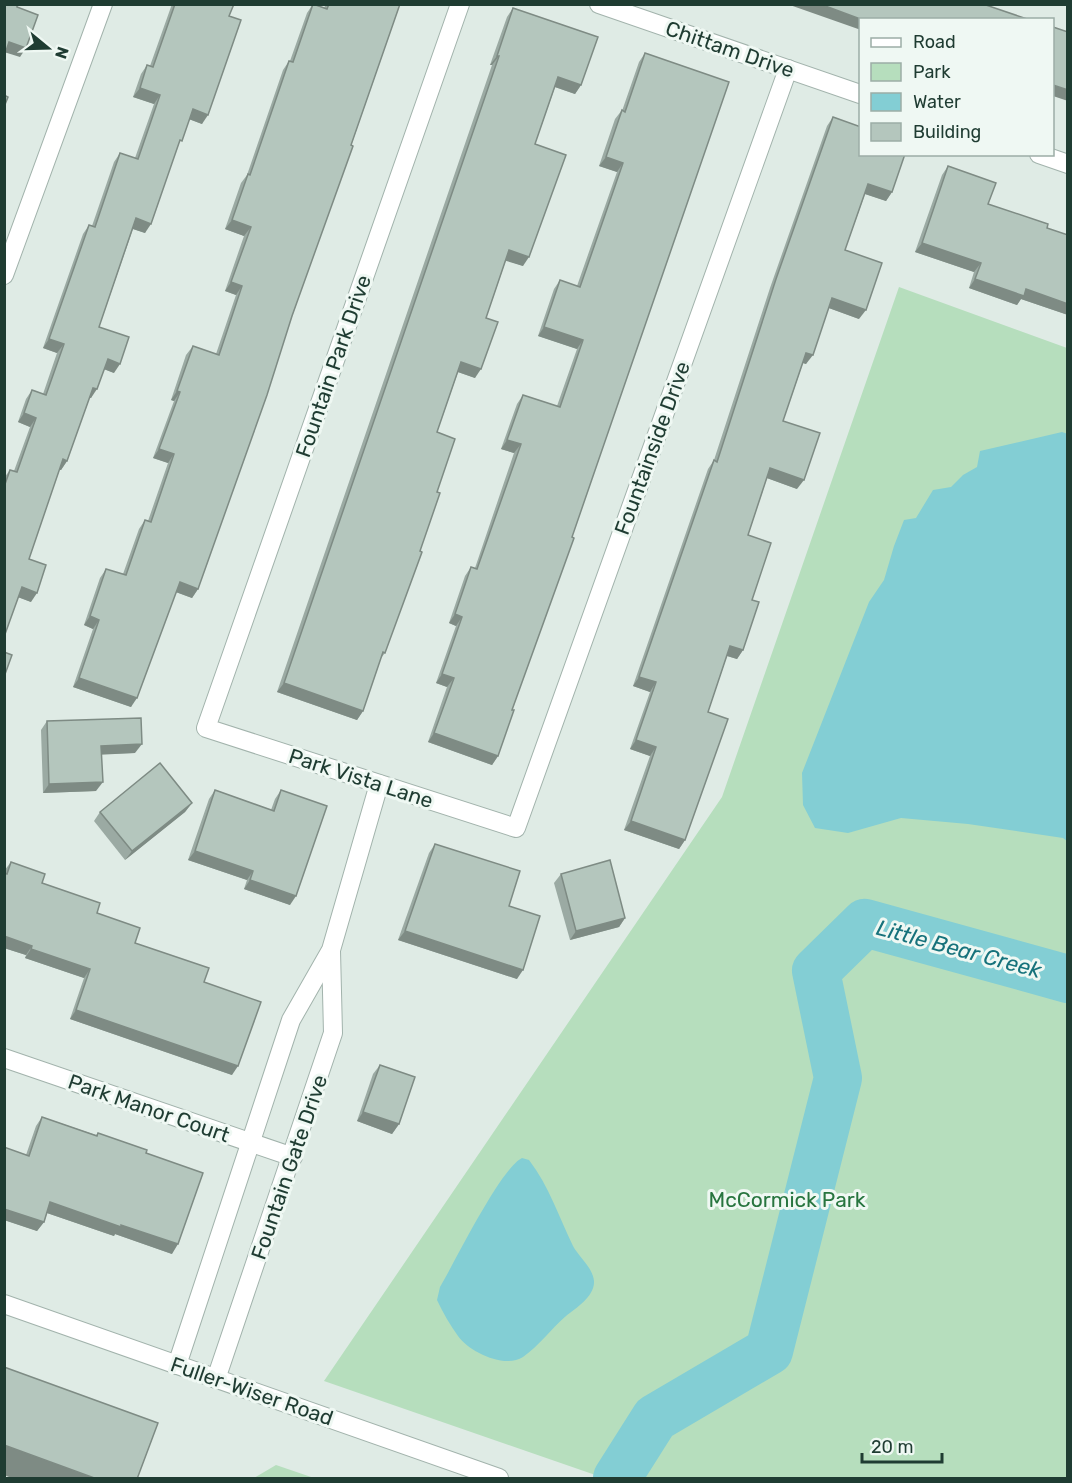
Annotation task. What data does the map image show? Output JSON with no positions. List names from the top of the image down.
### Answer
{
  "streets": {
    "street": [
      "Chittam Drive",
      "Fountain Park Drive",
      "Fountainside Drive",
      "Park Vista Lane",
      "Park Manor Court",
      "Fountain Gate Drive",
      "Fuller-Wiser Road"
    ]
  },
  "crossings": [
    ["Chittam Drive", "Fountainside Drive"],
    ["Fountain Park Drive", "Park Vista Lane"],
    ["Fountainside Drive", "Park Vista Lane"],
    ["Park Vista Lane", "Fountain Gate Drive"],
    ["Park Manor Court", "Fountain Gate Drive"],
    ["Fountain Gate Drive", "Fuller-Wiser Road"]
  ],
  "water": ["Little Bear Creek"],
  "parks": ["McCormick Park"],
  "legend": [
    "Road",
    "Park",
    "Water",
    "Building"
  ],
  "scale_bar": "20 m",
  "north": "right"
}
